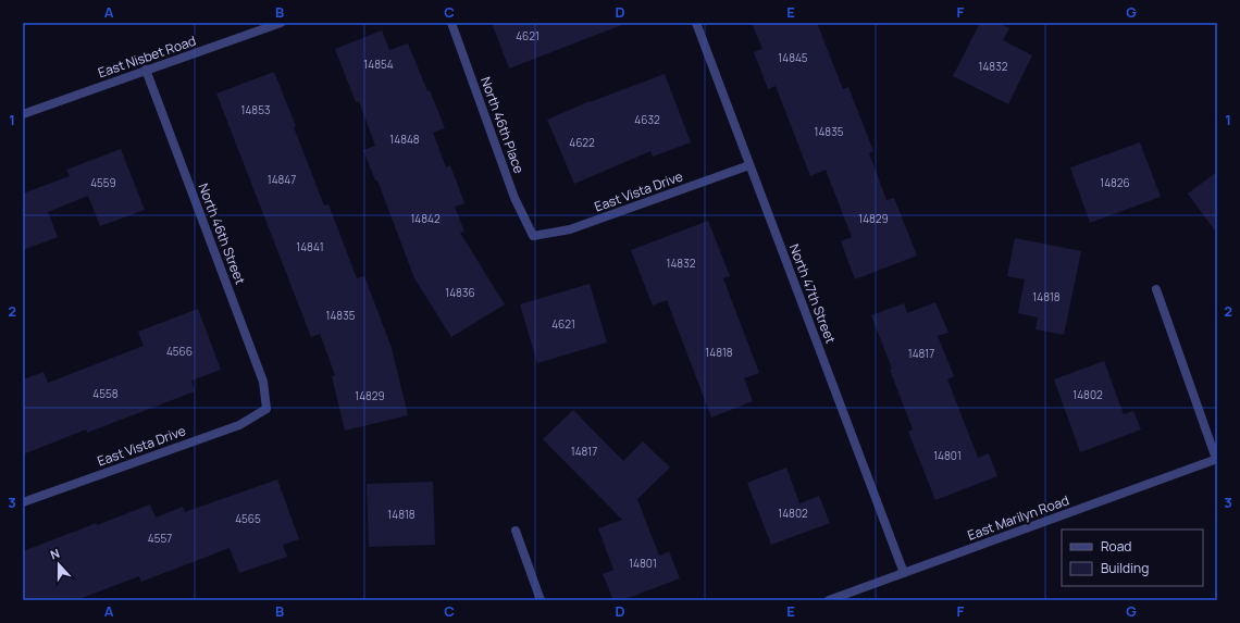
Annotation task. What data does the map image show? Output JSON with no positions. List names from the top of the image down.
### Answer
{
  "streets": {
    "street": [
      "East Nisbet Road",
      "North 46th Place",
      "East Vista Drive",
      "North 46th Street",
      "North 47th Street",
      "East Marilyn Road"
    ]
  },
  "crossings": [
    ["East Nisbet Road", "North 46th Street"],
    ["North 46th Place", "East Vista Drive"],
    ["East Vista Drive", "North 46th Street"],
    ["East Vista Drive", "North 47th Street"],
    ["North 47th Street", "East Marilyn Road"]
  ],
  "house_numbers": [
    "4621",
    "14845",
    "14854",
    "14832",
    "14853",
    "4632",
    "14835",
    "14848",
    "4622",
    "14847",
    "4559",
    "14826",
    "14842",
    "14829",
    "14841",
    "14832",
    "14836",
    "14818",
    "14835",
    "4621",
    "4566",
    "14818",
    "14817",
    "4558",
    "14802",
    "14829",
    "14817",
    "14801",
    "14802",
    "14818",
    "4565",
    "4557",
    "14801"
  ],
  "legend": ["Road", "Building"],
  "north": "top",
  "grid": {
    "columns": [
      "A",
      "B",
      "C",
      "D",
      "E",
      "F",
      "G"
    ],
    "rows": ["1", "2", "3"]
  }
}
